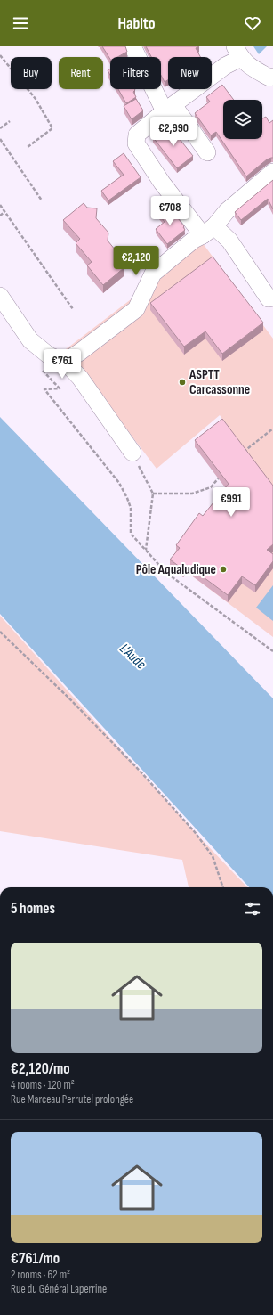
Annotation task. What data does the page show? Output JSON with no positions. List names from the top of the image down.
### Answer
{
  "water": ["L'Aude"],
  "places": ["ASPTT Carcassonne", "Pôle Aqualudique"],
  "page": {
    "header": "Habito",
    "chip": [
      "Buy",
      "Rent",
      "Filters",
      "New"
    ],
    "price": [
      "€2,990",
      "€708",
      "€2,120",
      "€761",
      "€991"
    ],
    "heading": "5 homes",
    "list": [
      {
        "name": "€2,120/mo",
        "note": "4 rooms · 120 m² · Rue Marceau Perrutel prolongée"
      },
      {
        "name": "€761/mo",
        "note": "2 rooms · 62 m² · Rue du Général Laperrine"
      }
    ]
  }
}
